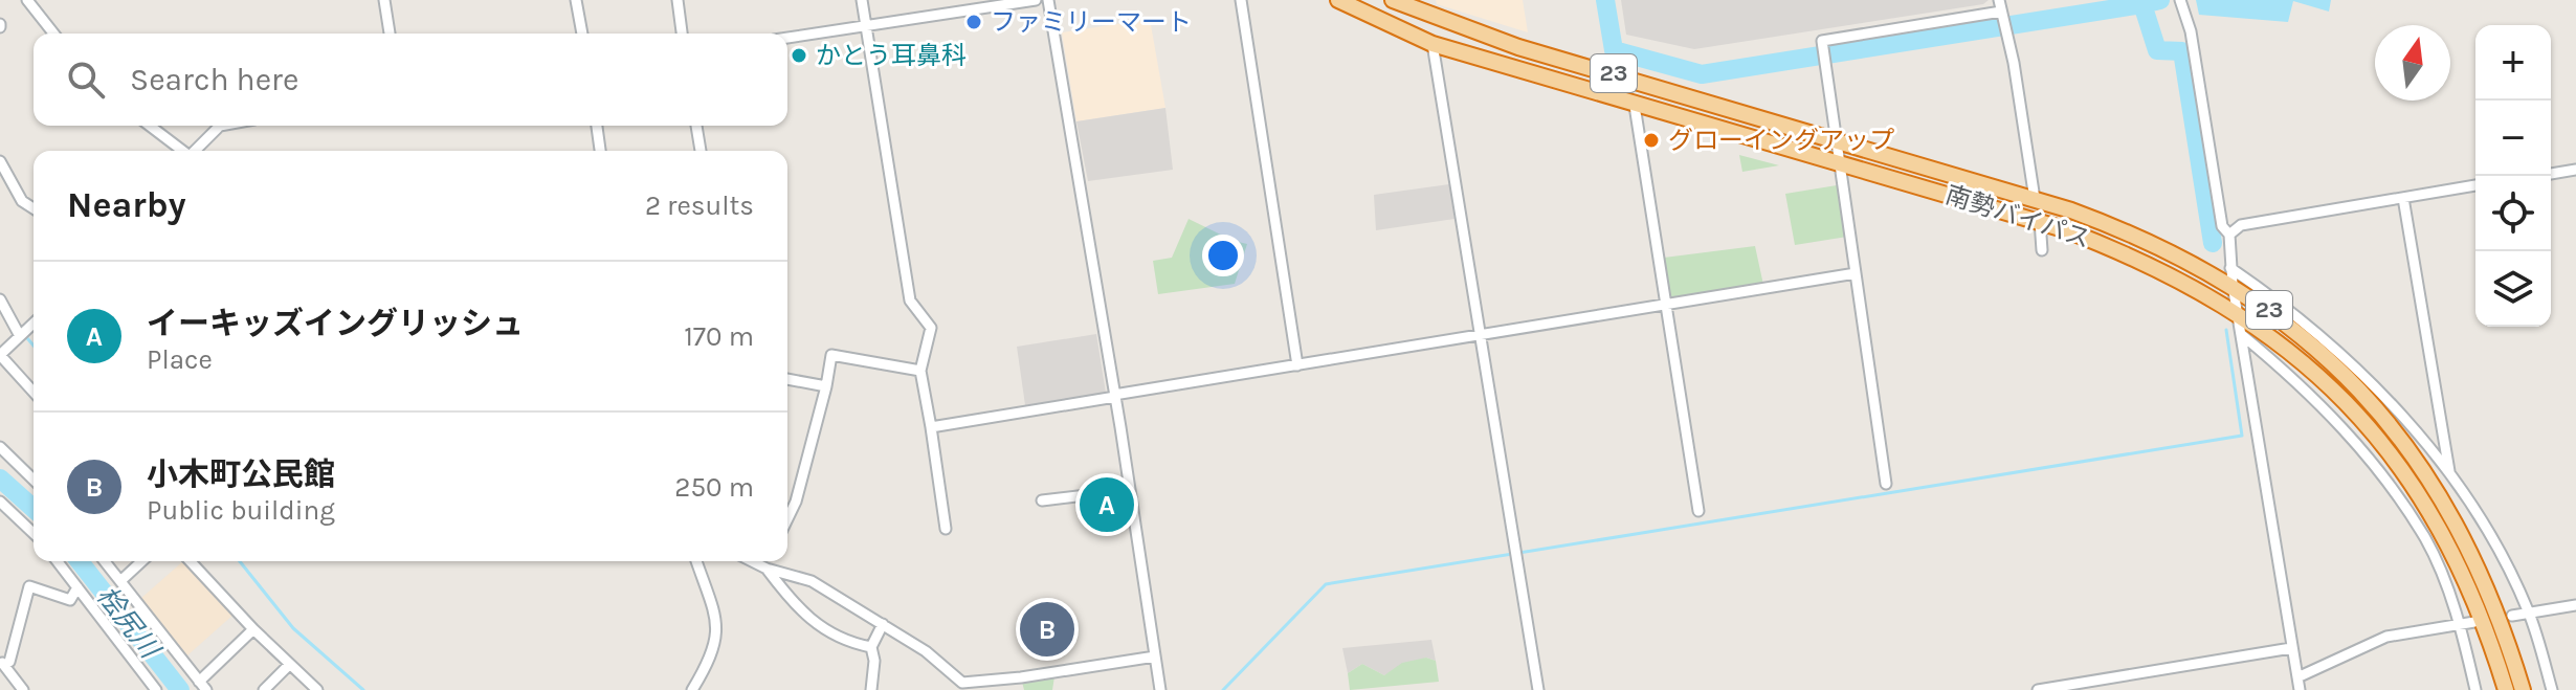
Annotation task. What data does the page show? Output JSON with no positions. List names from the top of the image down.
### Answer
{
  "streets": {
    "highway": ["23", "南勢バイパス"]
  },
  "water": ["桧尻川"],
  "places": ["ファミリーマート", "かとう耳鼻科", "グローイングアップ"],
  "north": "top",
  "page": {
    "map_buttons": ["+", "−"],
    "search": "Search here",
    "heading": ["Nearby", "2 results"],
    "list": [
      {
        "mark": "A",
        "name": "イーキッズイングリッシュ",
        "note": "Place",
        "value": "170 m"
      },
      {
        "mark": "B",
        "name": "小木町公民館",
        "note": "Public building",
        "value": "250 m"
      }
    ],
    "pins": ["A", "B"]
  }
}
